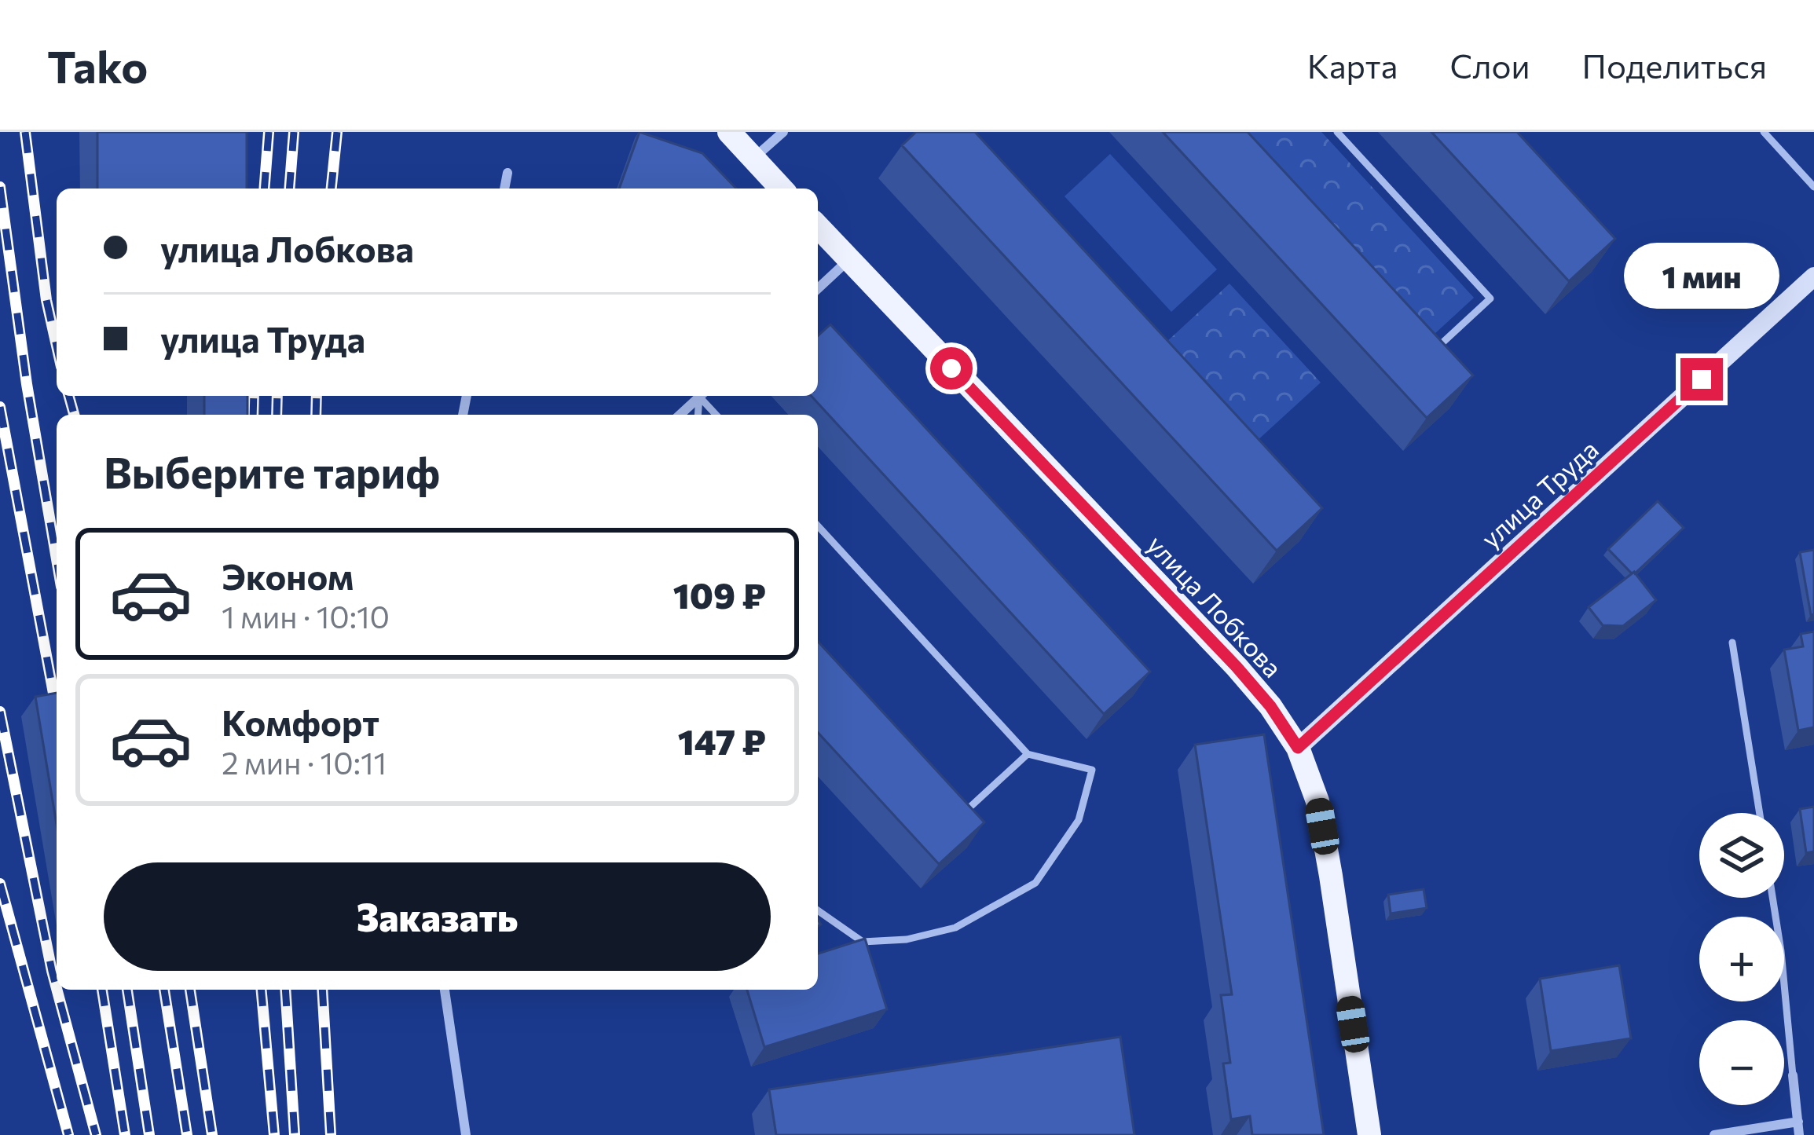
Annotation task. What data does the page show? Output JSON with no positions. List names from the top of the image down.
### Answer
{
  "streets": {
    "main road": ["улица Труда", "улица Лобкова"]
  },
  "crossings": [
    ["улица Труда", "улица Лобкова"]
  ],
  "page": {
    "header": "Tako",
    "nav": ["Карта", "Слои", "Поделиться"],
    "banner": ["улица Лобкова", "улица Труда"],
    "bubble": "1 мин",
    "heading": "Выберите тариф",
    "list": [
      {
        "name": "Эконом",
        "note": "1 мин · 10:10",
        "value": "109 ₽"
      },
      {
        "name": "Комфорт",
        "note": "2 мин · 10:11",
        "value": "147 ₽"
      }
    ],
    "map_buttons": ["+", "−"],
    "buttons": "Заказать"
  }
}
